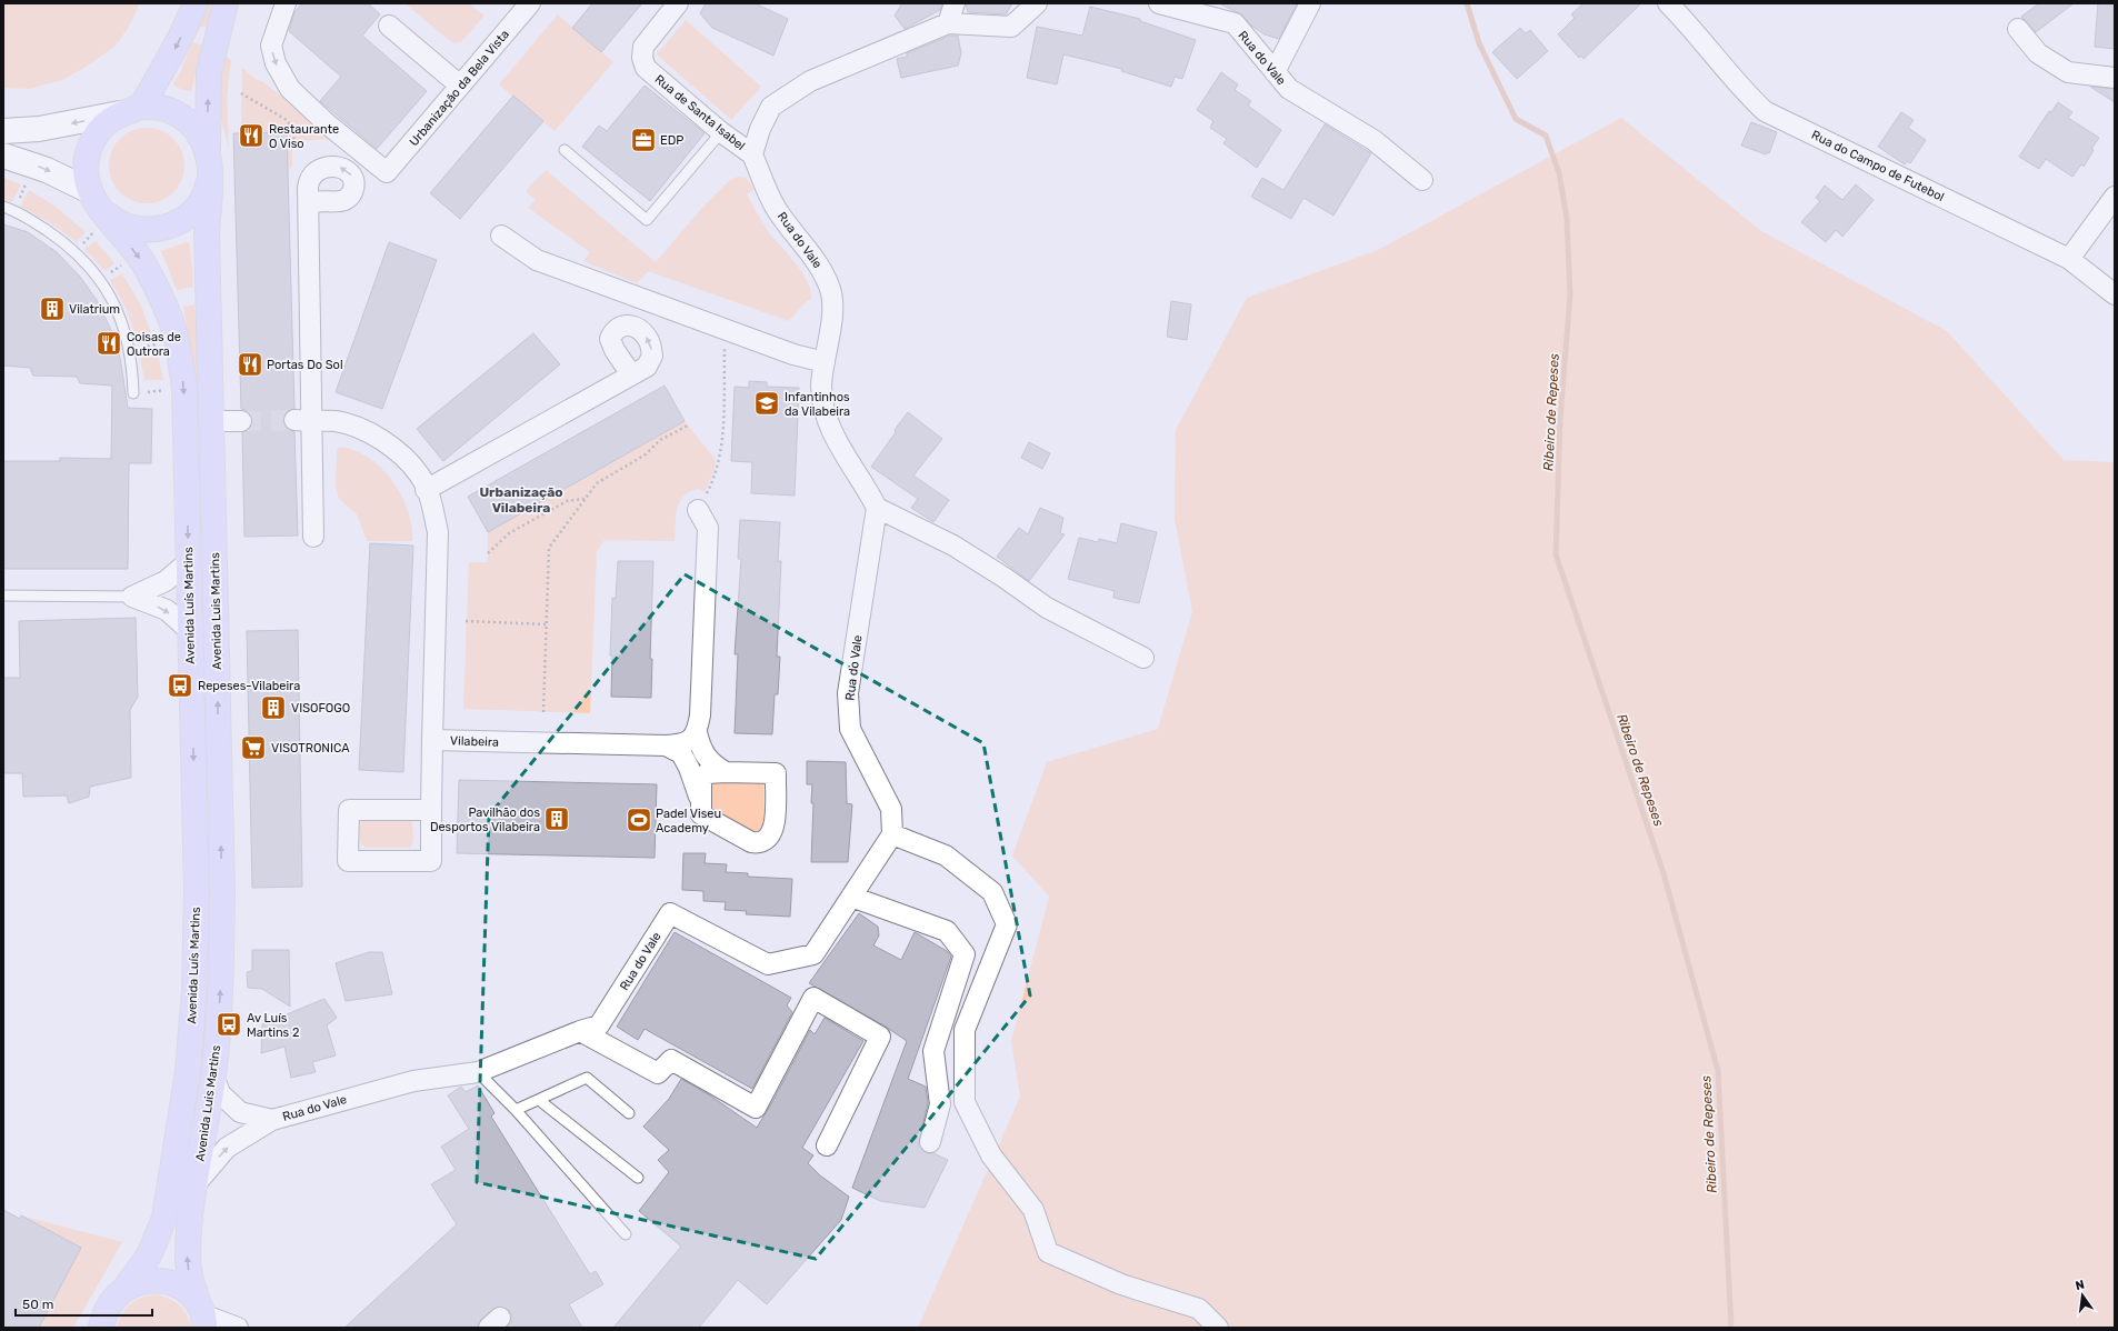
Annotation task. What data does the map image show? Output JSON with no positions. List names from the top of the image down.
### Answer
{
  "streets": {
    "main road": ["Avenida Luís Martins", "Avenida Luis Martins"],
    "street": [
      "Rua do Vale",
      "Urbanização da Bela Vista",
      "Rua de Santa Isabel",
      "Rua do Campo de Futebol",
      "Vilabeira"
    ]
  },
  "crossings": [
    ["Rua do Vale", "Rua de Santa Isabel"],
    ["Avenida Luís Martins", "Avenida Luis Martins"]
  ],
  "one_way": ["Avenida Luís Martins", "Avenida Luis Martins"],
  "districts": ["Urbanização Vilabeira"],
  "water": ["Ribeiro de Repeses"],
  "places": {
    "restaurant": ["Restaurante O Viso", "Coisas de Outrora", "Portas Do Sol"],
    "office": ["EDP"],
    "building": ["Vilatrium", "VISOFOGO", "Pavilhão dos Desportos Vilabeira"],
    "school or university": ["Infantinhos da Vilabeira"],
    "bus stop": ["Repeses-Vilabeira", "Av Luís Martins 2"],
    "supermarket": ["VISOTRONICA"],
    "sports": ["Padel Viseu Academy"]
  },
  "scale_bar": "50 m",
  "north": "top"
}
